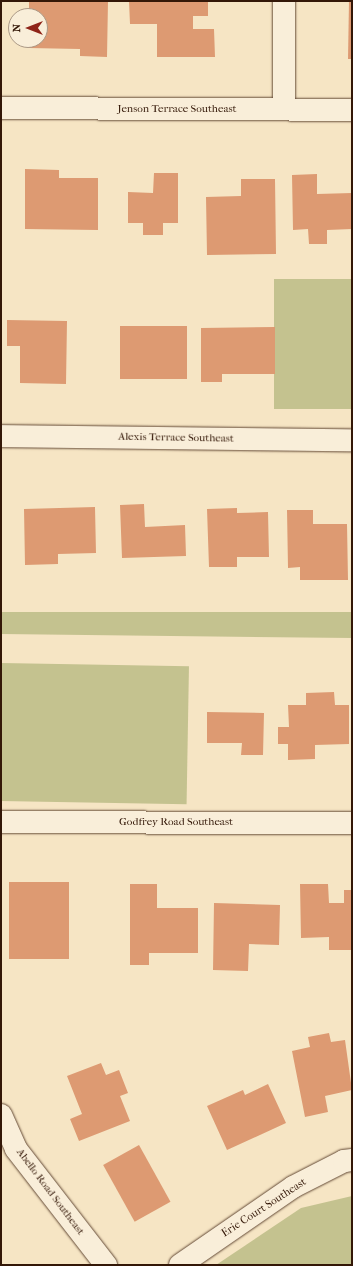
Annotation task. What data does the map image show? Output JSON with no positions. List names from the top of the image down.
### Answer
{
  "streets": {
    "street": [
      "Jenson Terrace Southeast",
      "Alexis Terrace Southeast",
      "Godfrey Road Southeast",
      "Abello Road Southeast",
      "Erie Court Southeast"
    ]
  },
  "north": "left"
}
